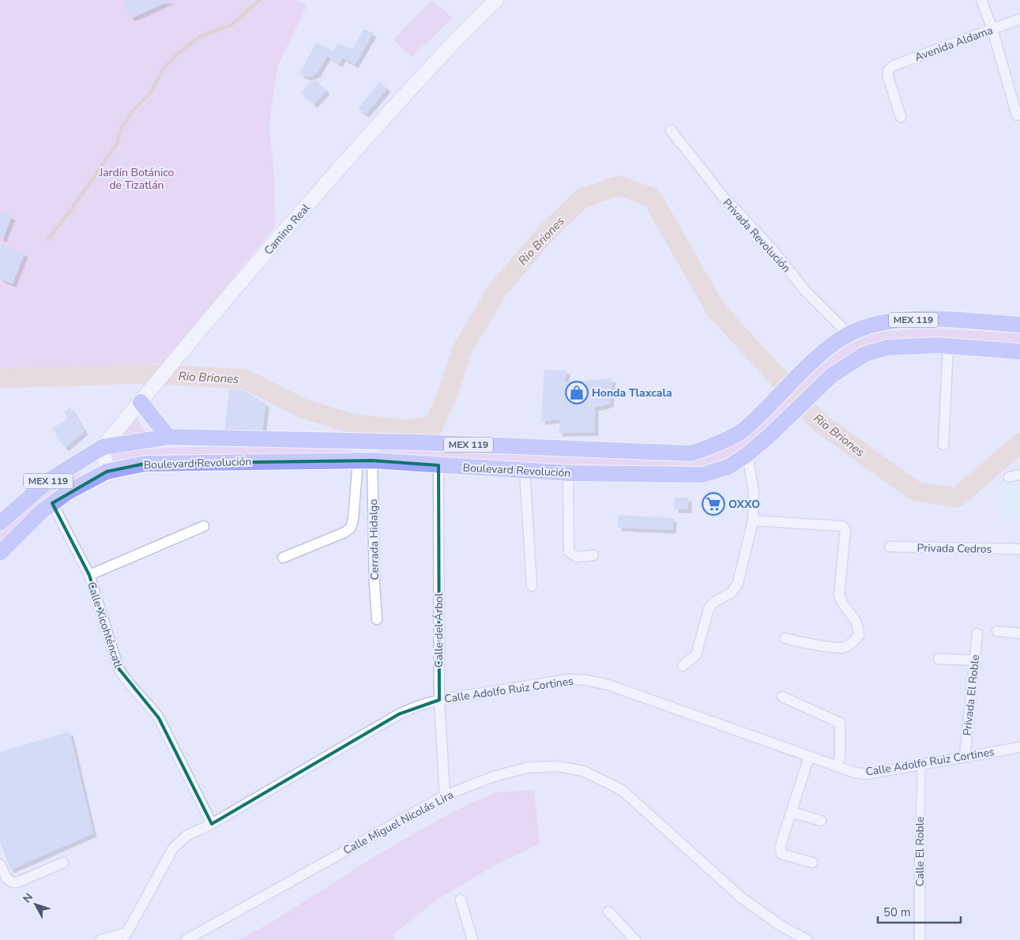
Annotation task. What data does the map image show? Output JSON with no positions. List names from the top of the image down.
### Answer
{
  "streets": {
    "main road": ["Camino Real", "MEX 119", "Boulevard Revolución"],
    "street": [
      "Avenida Aldama",
      "Privada Revolución",
      "Cerrada Hidalgo",
      "Privada Cedros",
      "Calle Xicohténcatl",
      "Calle del Árbol",
      "Calle Adolfo Ruiz Cortines",
      "Privada El Roble",
      "Calle Miguel Nicolás Lira",
      "Calle El Roble"
    ]
  },
  "crossings": [
    ["Camino Real", "Boulevard Revolución"],
    ["Privada Revolución", "Boulevard Revolución"],
    ["Boulevard Revolución", "Cerrada Hidalgo"],
    ["Boulevard Revolución", "Calle Xicohténcatl"],
    ["Boulevard Revolución", "Calle del Árbol"],
    ["Calle Xicohténcatl", "Calle Adolfo Ruiz Cortines"],
    ["Calle del Árbol", "Calle Adolfo Ruiz Cortines"],
    ["Calle del Árbol", "Calle Miguel Nicolás Lira"],
    ["Calle Adolfo Ruiz Cortines", "Privada El Roble"],
    ["Calle Adolfo Ruiz Cortines", "Calle El Roble"]
  ],
  "water": ["Rio Briones"],
  "parks": ["Jardín Botánico de Tizatlán"],
  "places": {
    "shop": ["Honda Tlaxcala"],
    "supermarket": ["OXXO"]
  },
  "scale_bar": "50 m",
  "north": "top left"
}
